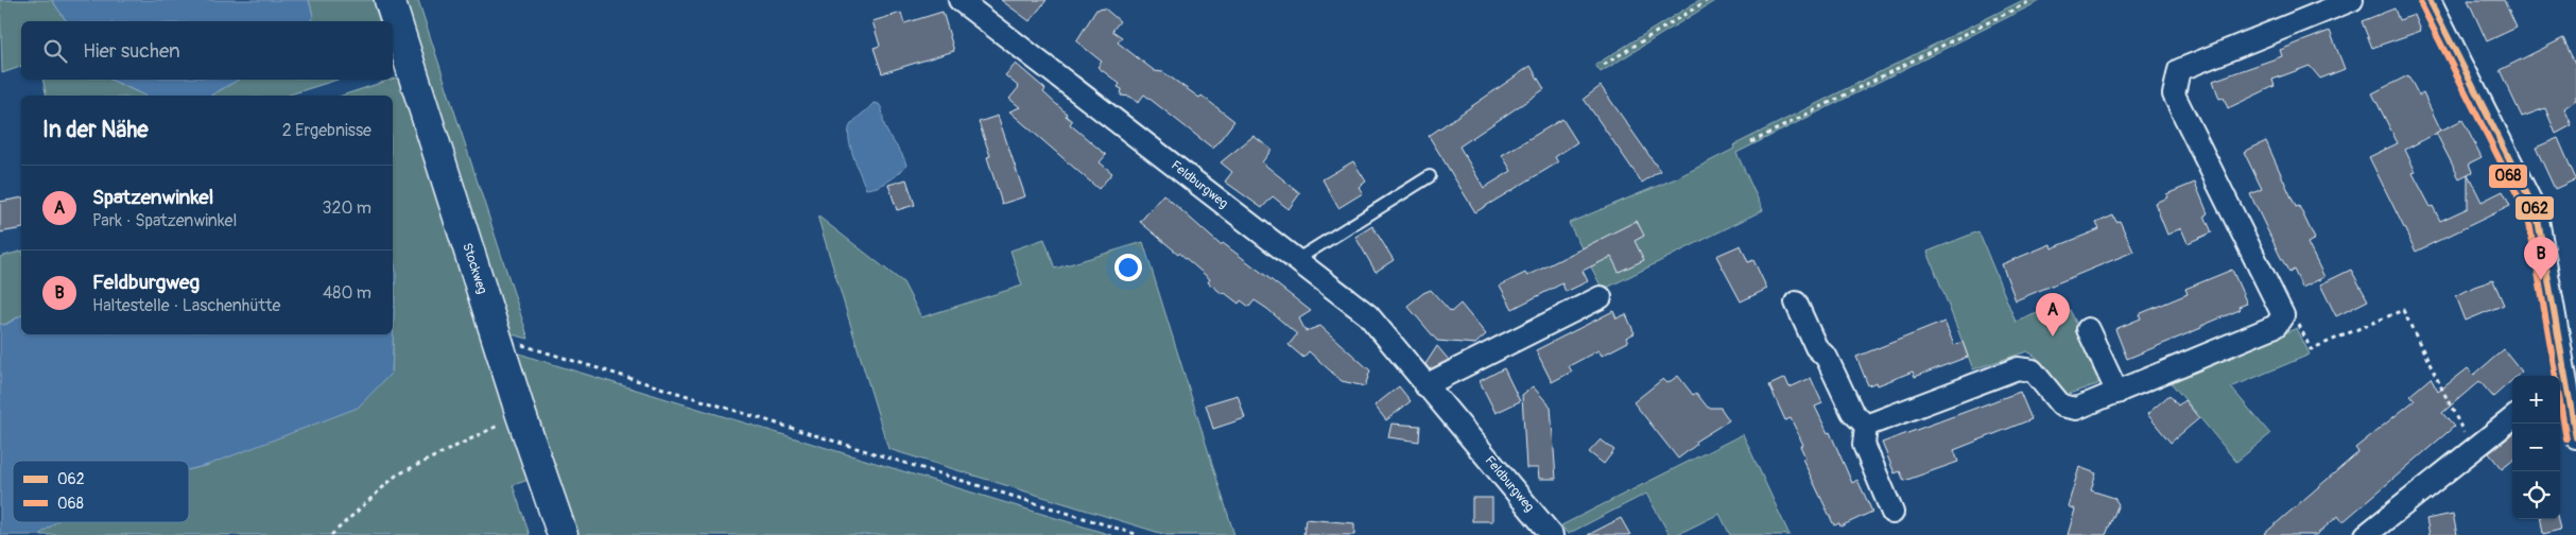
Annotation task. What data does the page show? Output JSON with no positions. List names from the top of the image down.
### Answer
{
  "streets": {
    "street": ["Feldburgweg", "Stockweg"]
  },
  "lines": ["transit line 062", "transit line 068"],
  "legend": ["062", "068"],
  "page": {
    "search": "Hier suchen",
    "heading": ["In der Nähe", "2 Ergebnisse"],
    "list": [
      {
        "mark": "A",
        "name": "Spatzenwinkel",
        "note": "Park · Spatzenwinkel",
        "value": "320 m"
      },
      {
        "mark": "B",
        "name": "Feldburgweg",
        "note": "Haltestelle · Laschenhütte",
        "value": "480 m"
      }
    ],
    "pins": ["B", "A"],
    "map_buttons": ["+", "−"]
  }
}
